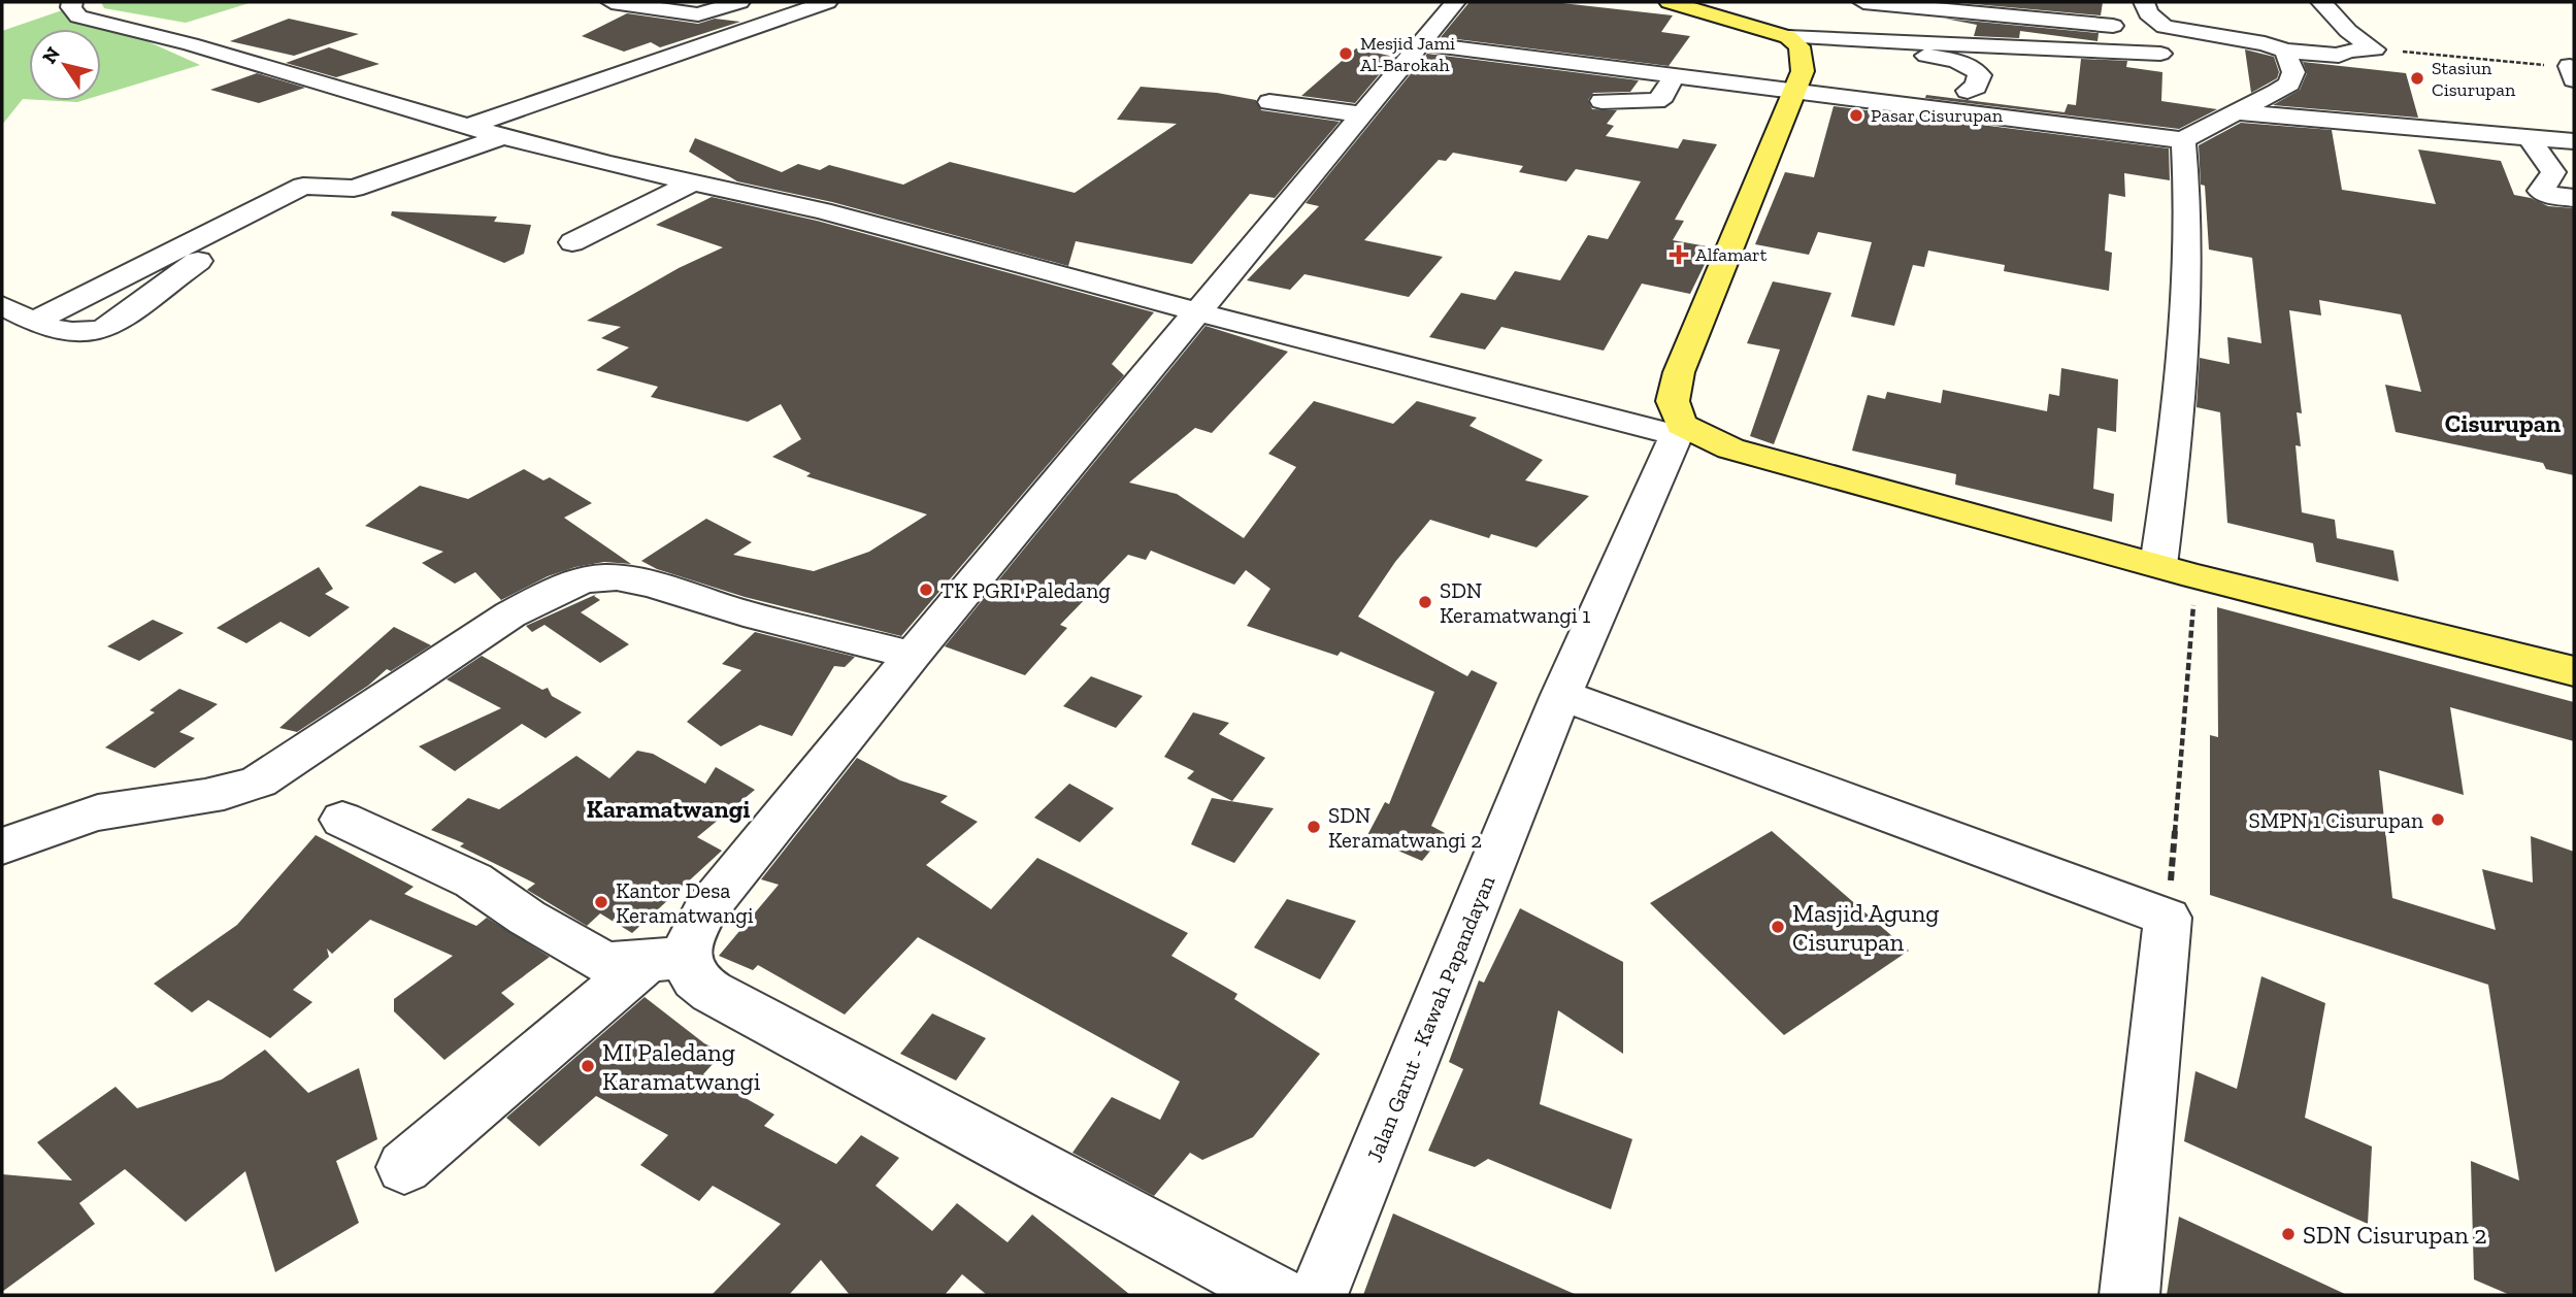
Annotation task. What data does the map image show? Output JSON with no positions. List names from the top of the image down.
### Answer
{
  "streets": {
    "street": ["Jalan Garut - Kawah Papandayan"]
  },
  "districts": ["Cisurupan", "Karamatwangi"],
  "places": {
    "other": [
      "Mesjid Jami Al-Barokah",
      "Stasiun Cisurupan",
      "Pasar Cisurupan",
      "TK PGRI Paledang",
      "SDN Keramatwangi 1",
      "SMPN 1 Cisurupan",
      "SDN Keramatwangi 2",
      "Kantor Desa Keramatwangi",
      "Masjid Agung Cisurupan",
      "MI Paledang Karamatwangi",
      "SDN Cisurupan 2"
    ],
    "health": ["Alfamart"]
  },
  "north": "top left"
}
